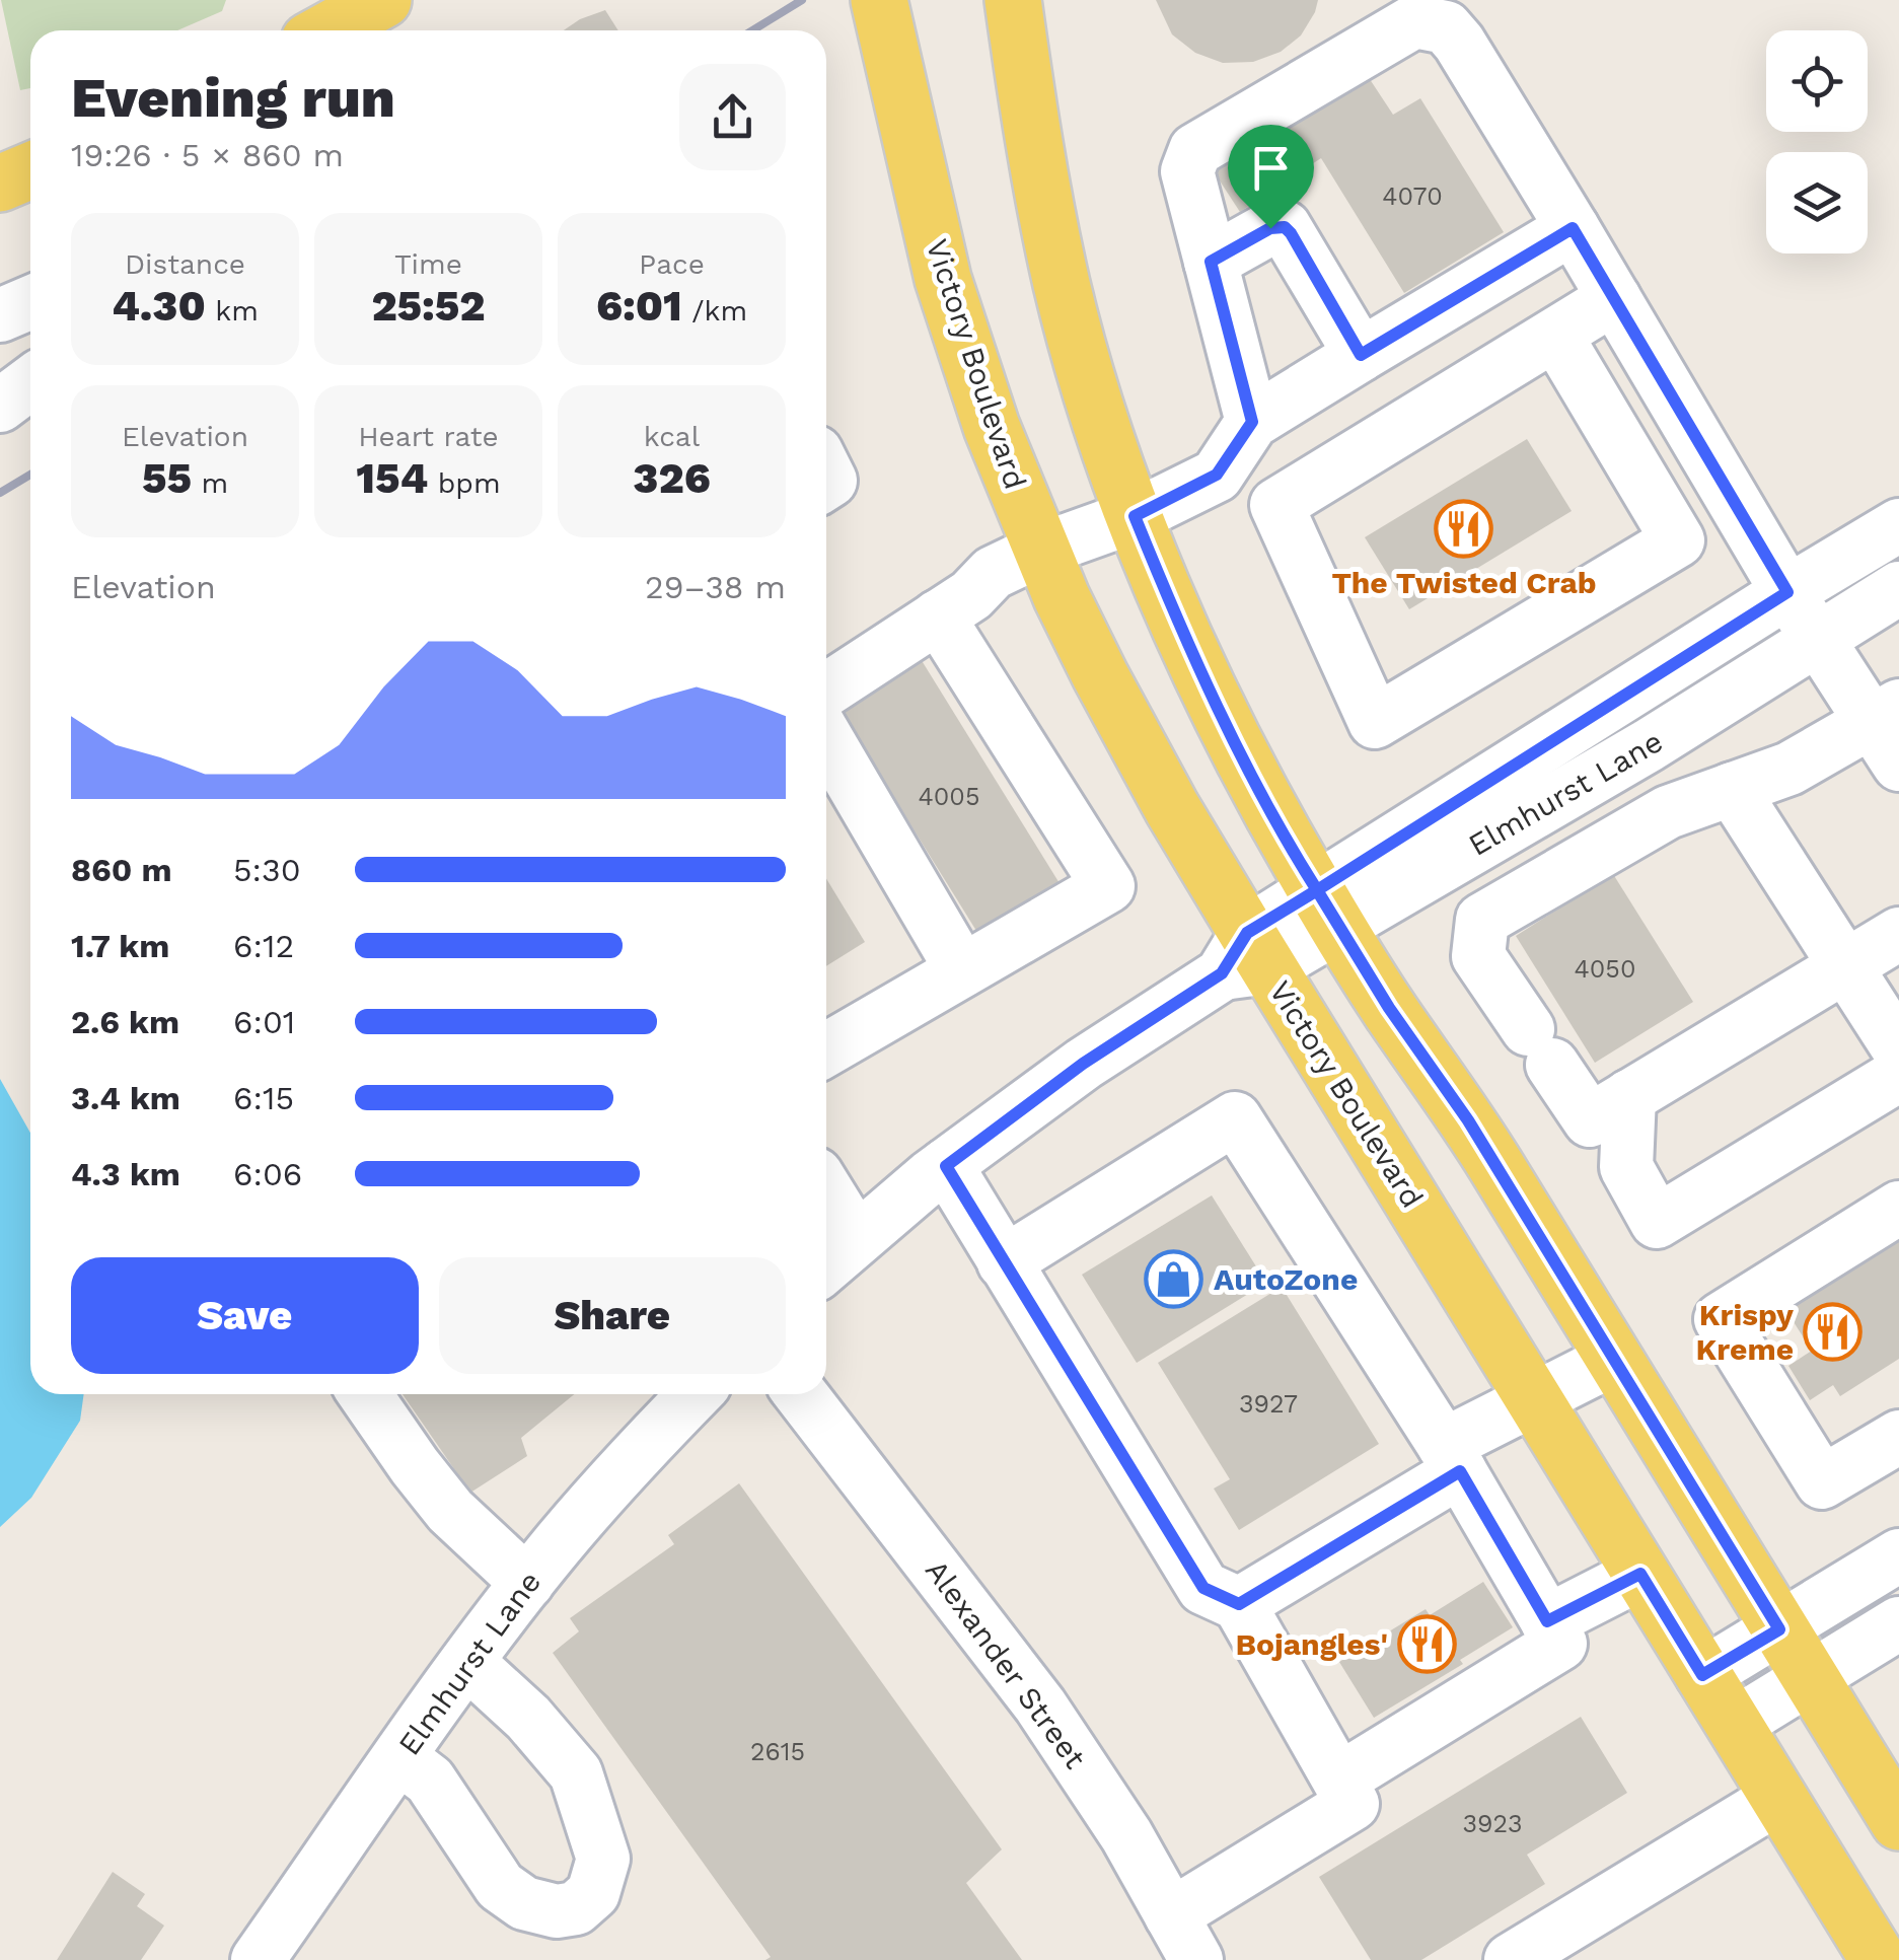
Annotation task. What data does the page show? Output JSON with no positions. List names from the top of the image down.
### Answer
{
  "streets": {
    "main road": ["Victory Boulevard"],
    "street": ["Elmhurst Lane", "Alexander Street"]
  },
  "crossings": [
    ["Victory Boulevard", "Elmhurst Lane"]
  ],
  "places": {
    "restaurant": ["The Twisted Crab", "Krispy Kreme", "Bojangles'"],
    "shop": ["AutoZone"]
  },
  "house_numbers": [
    "4070",
    "4005",
    "4050",
    "3927",
    "2615",
    "3923"
  ],
  "page": {
    "heading": ["Evening run", "19:26 · 5 × 860 m"],
    "stats": [
      ["Distance", "4.30 km"],
      ["Time", "25:52"],
      ["Pace", "6:01 /km"],
      ["Elevation", "55 m"],
      ["Heart rate", "154 bpm"],
      ["kcal", "326"]
    ],
    "chart": ["Elevation", "29–38 m"],
    "list": [
      {
        "name": "860 m",
        "note": "5:30"
      },
      {
        "name": "1.7 km",
        "note": "6:12"
      },
      {
        "name": "2.6 km",
        "note": "6:01"
      },
      {
        "name": "3.4 km",
        "note": "6:15"
      },
      {
        "name": "4.3 km",
        "note": "6:06"
      }
    ],
    "buttons": ["Save", "Share"]
  }
}
